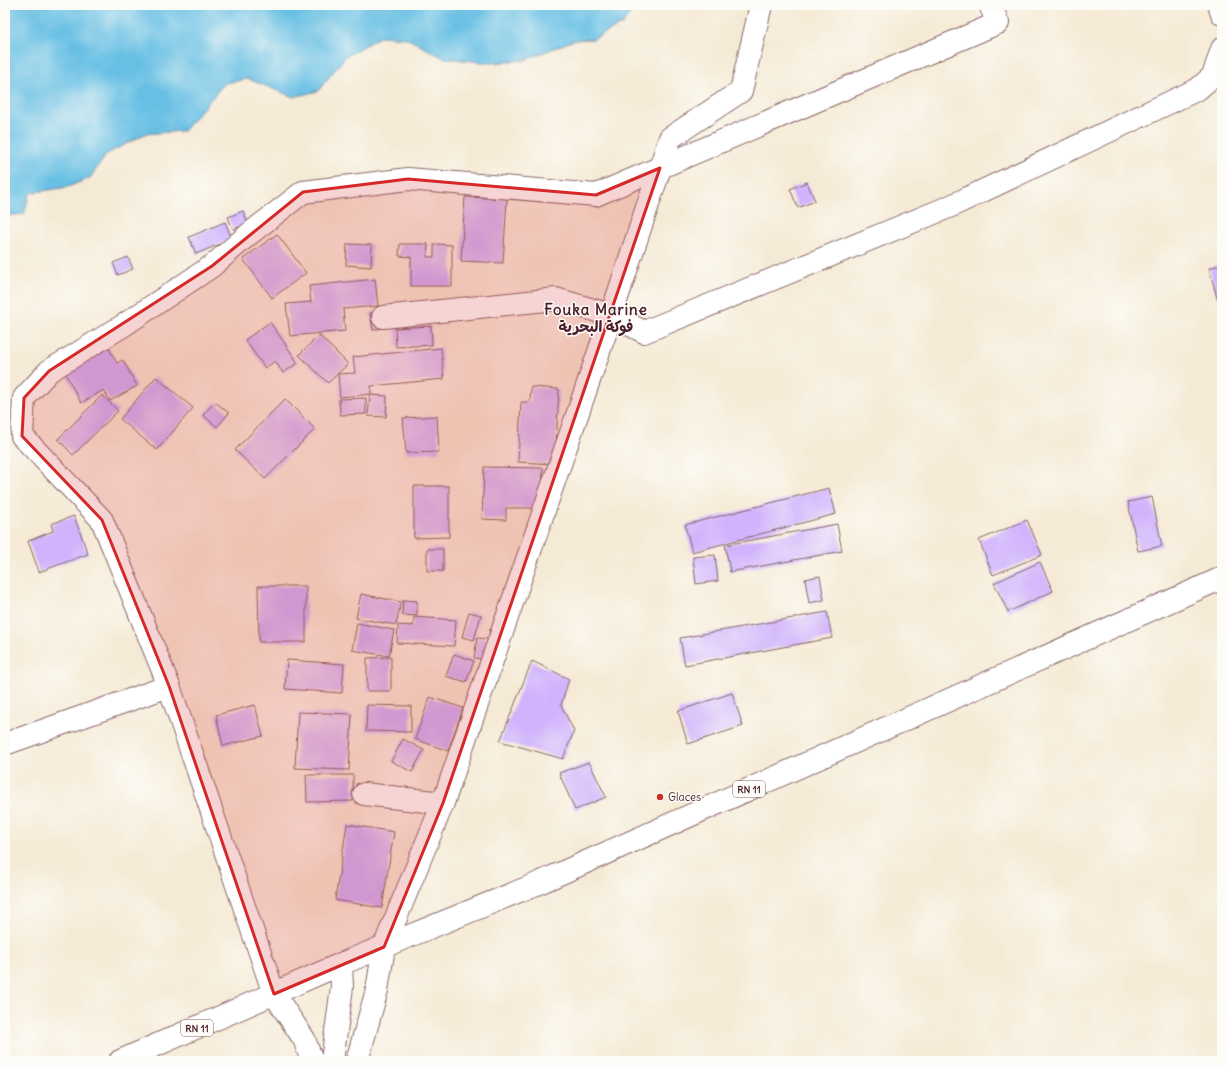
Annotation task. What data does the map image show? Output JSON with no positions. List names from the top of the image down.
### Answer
{
  "streets": {
    "street": ["RN 11"]
  },
  "districts": ["Fouka Marine فوكة البحرية"],
  "places": ["Glaces"]
}
